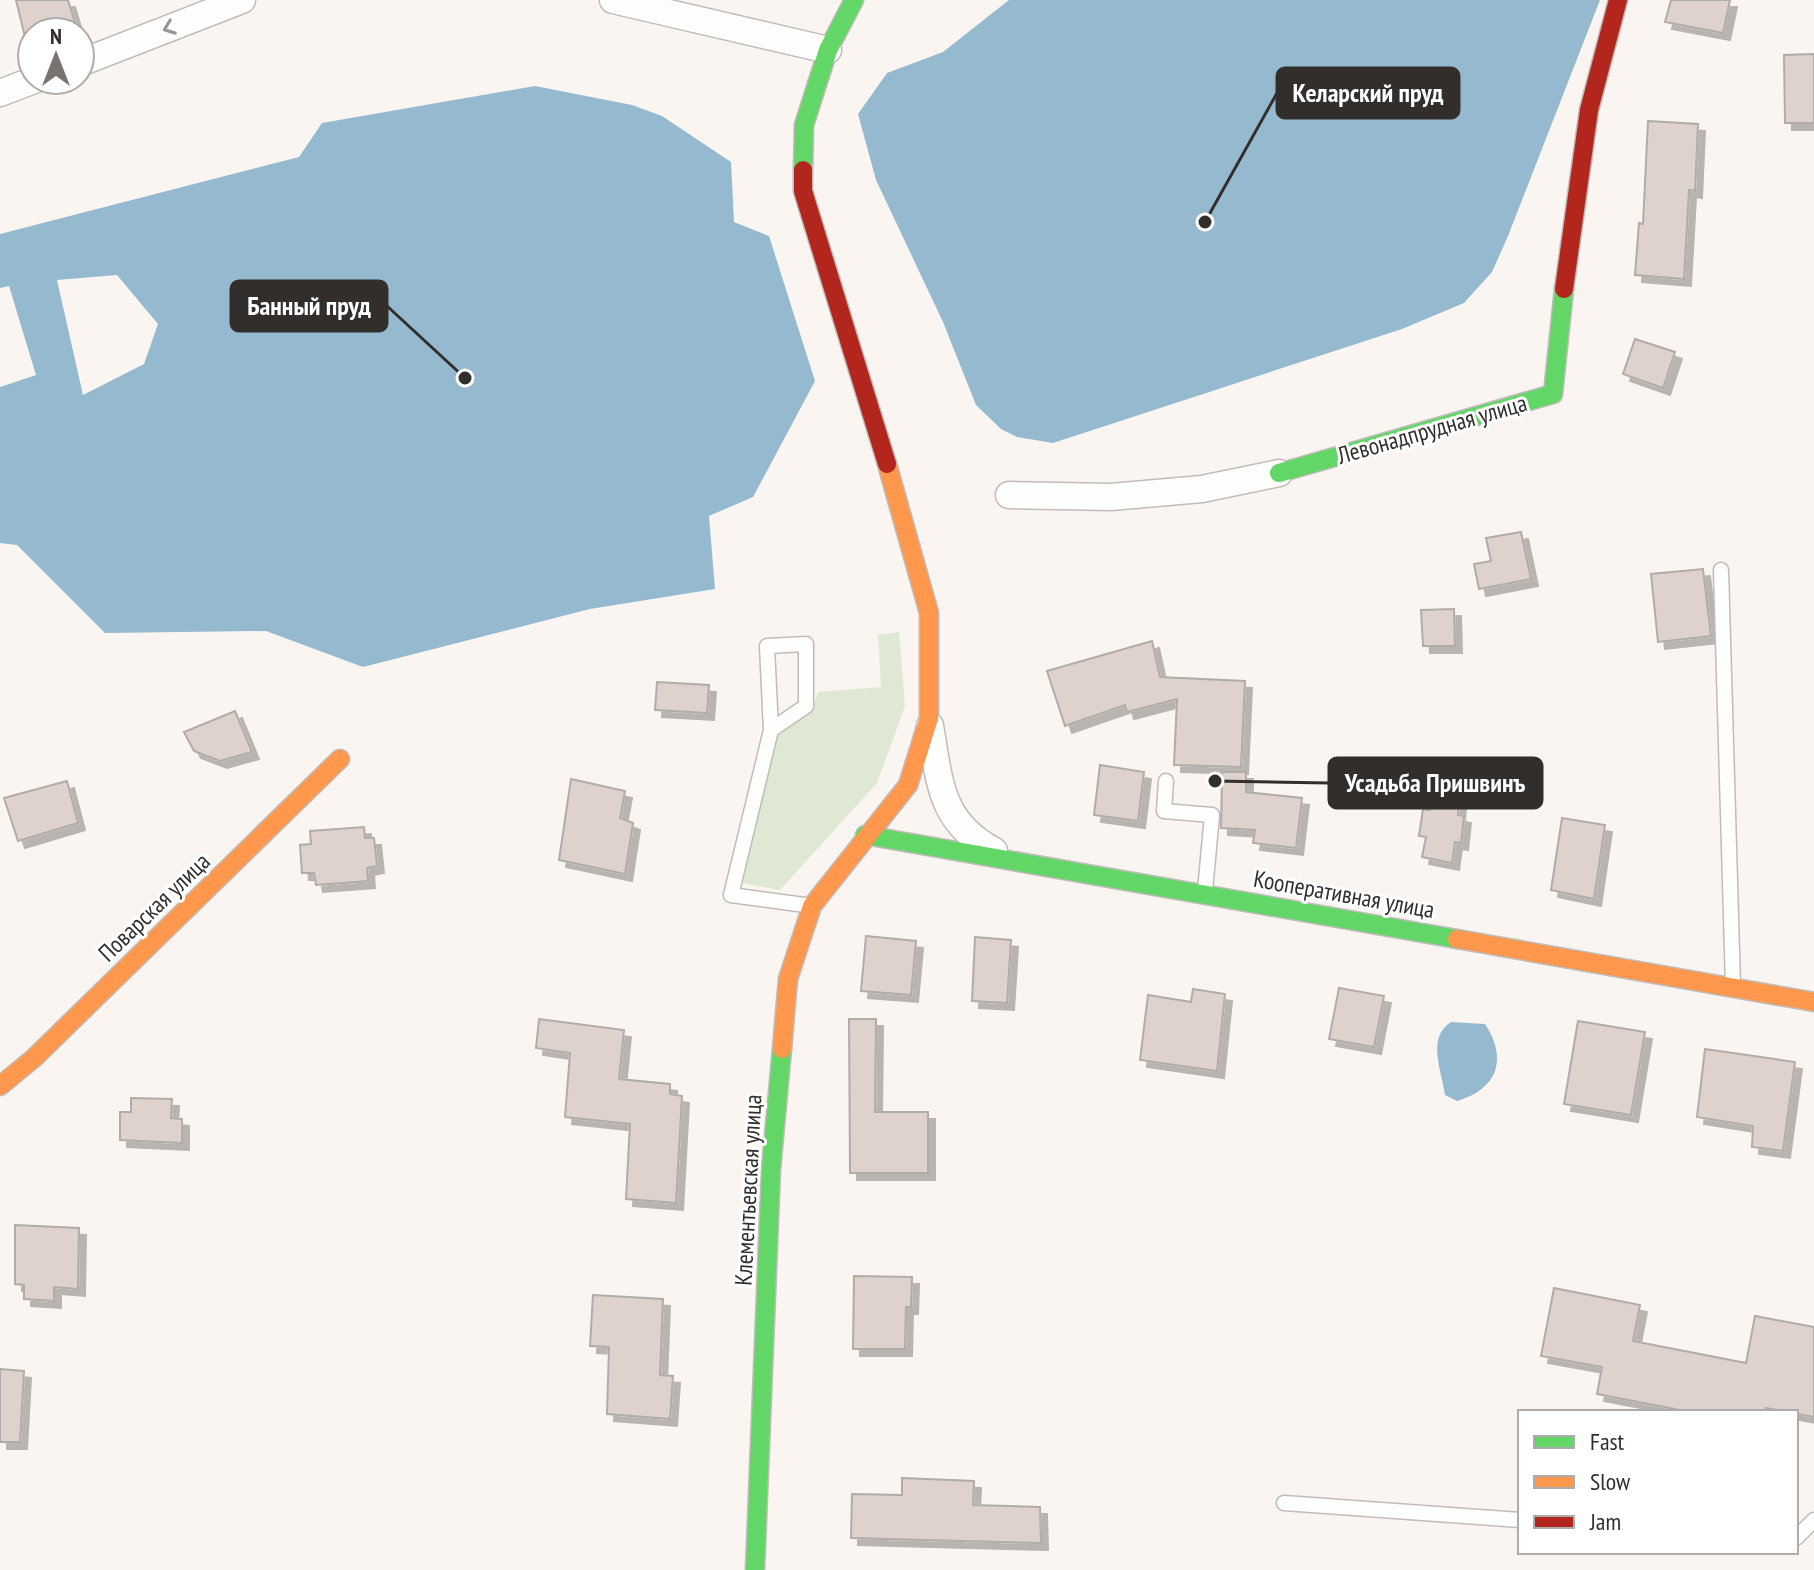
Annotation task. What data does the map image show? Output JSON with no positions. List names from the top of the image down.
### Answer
{
  "streets": {
    "street": [
      "Левонадпрудная улица",
      "Кооперативная улица",
      "Поварская улица",
      "Клементьевская улица"
    ]
  },
  "crossings": [
    ["Кооперативная улица", "Клементьевская улица"]
  ],
  "places": ["Келарский пруд", "Банный пруд", "Усадьба Пришвинъ"],
  "legend": ["Fast", "Slow", "Jam"],
  "north": "top"
}
